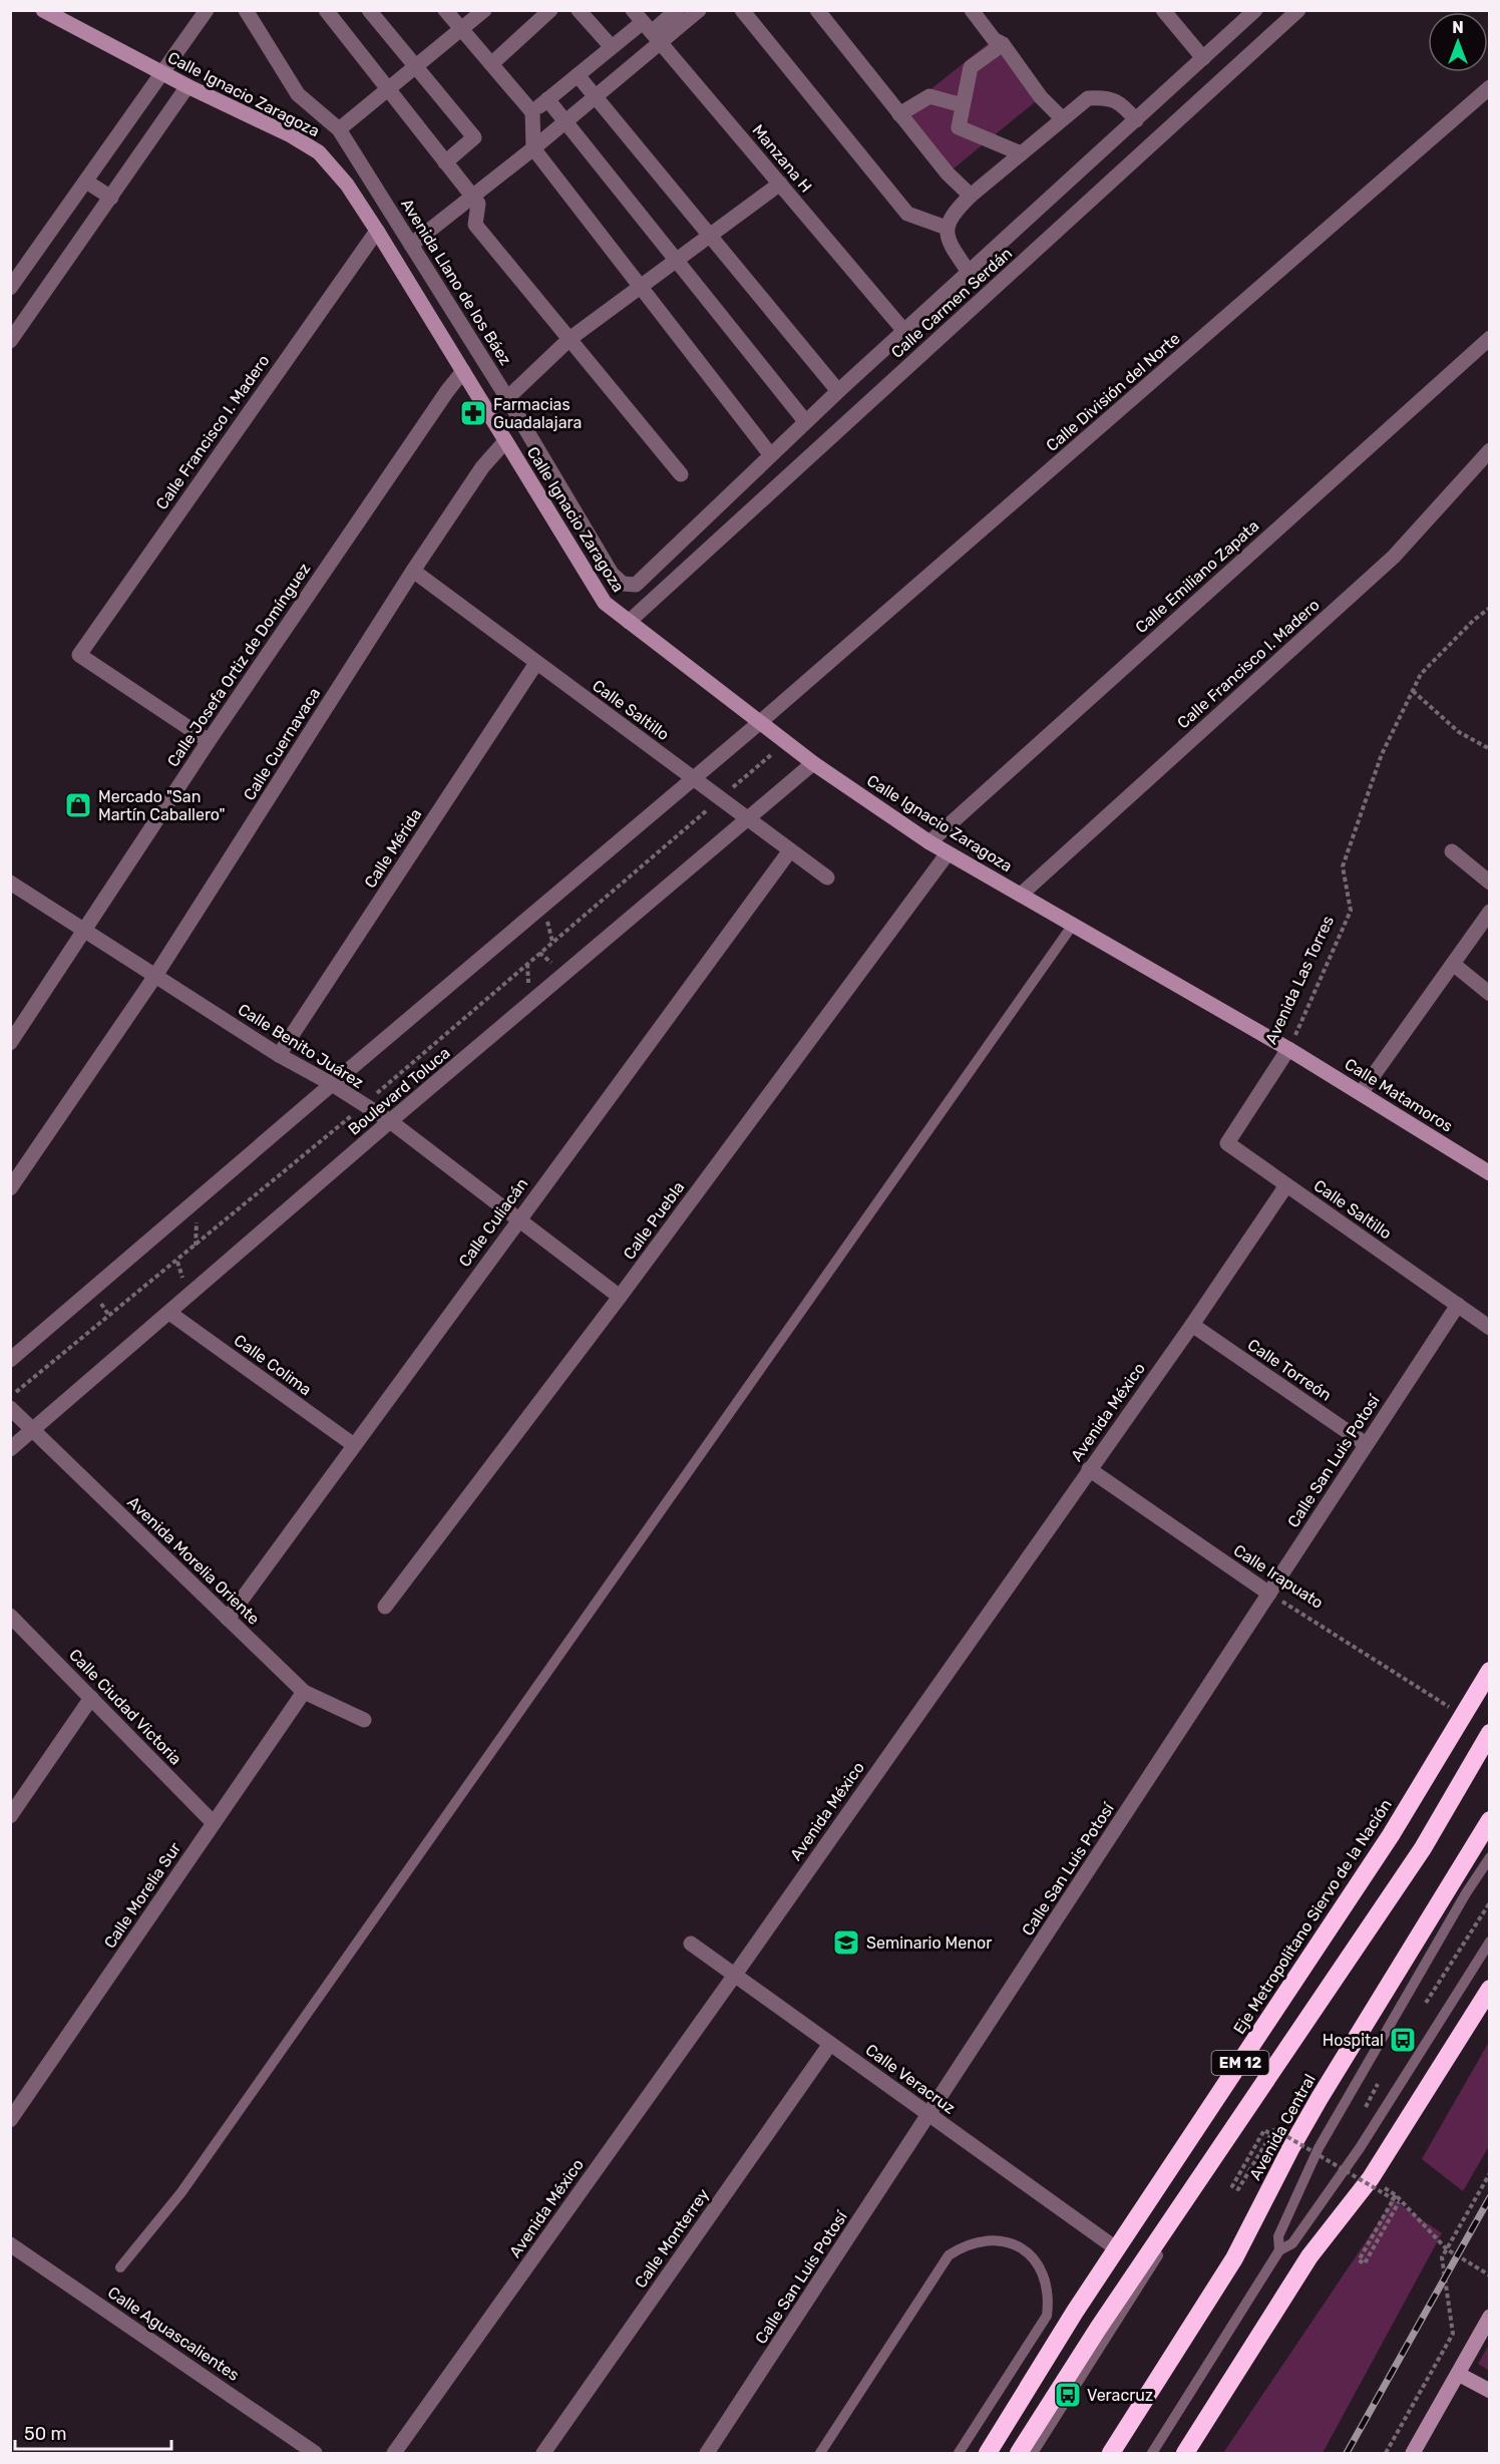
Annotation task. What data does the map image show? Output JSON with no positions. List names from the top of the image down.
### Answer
{
  "streets": {
    "highway": ["Eje Metropolitano Siervo de la Nación", "EM 12", "Avenida Central"],
    "street": [
      "Calle Ignacio Zaragoza",
      "Manzana H",
      "Avenida Llano de los Báez",
      "Calle Carmen Serdán",
      "Calle División del Norte",
      "Calle Francisco I. Madero",
      "Calle Emiliano Zapata",
      "Calle Josefa Ortiz de Domínguez",
      "Calle Saltillo",
      "Calle Cuernavaca",
      "Calle Mérida",
      "Avenida Las Torres",
      "Calle Benito Juárez",
      "Boulevard Toluca",
      "Calle Matamoros",
      "Calle Puebla",
      "Calle Culiacán",
      "Calle Colima",
      "Calle Torreón",
      "Avenida México",
      "Calle San Luis Potosí",
      "Avenida Morelia Oriente",
      "Calle Irapuato",
      "Calle Ciudad Victoria",
      "Calle Morelia Sur",
      "Calle Veracruz",
      "Calle Monterrey",
      "Calle Aguascalientes"
    ]
  },
  "crossings": [
    ["Calle Ignacio Zaragoza", "Calle Carmen Serdán"],
    ["Calle Ignacio Zaragoza", "Calle División del Norte"],
    ["Calle Ignacio Zaragoza", "Calle Francisco I. Madero"],
    ["Calle Ignacio Zaragoza", "Calle Emiliano Zapata"],
    ["Calle Ignacio Zaragoza", "Calle Josefa Ortiz de Domínguez"],
    ["Calle Ignacio Zaragoza", "Calle Cuernavaca"],
    ["Calle Ignacio Zaragoza", "Avenida Las Torres"],
    ["Calle Ignacio Zaragoza", "Boulevard Toluca"],
    ["Calle Ignacio Zaragoza", "Calle Matamoros"],
    ["Calle Ignacio Zaragoza", "Calle Puebla"],
    ["Manzana H", "Calle Carmen Serdán"],
    ["Avenida Llano de los Báez", "Calle Carmen Serdán"],
    ["Calle Francisco I. Madero", "Calle Josefa Ortiz de Domínguez"],
    ["Calle Josefa Ortiz de Domínguez", "Calle Benito Juárez"],
    ["Calle Saltillo", "Calle Cuernavaca"],
    ["Calle Saltillo", "Calle Mérida"],
    ["Calle Saltillo", "Avenida Las Torres"],
    ["Calle Saltillo", "Boulevard Toluca"],
    ["Calle Saltillo", "Calle Culiacán"],
    ["Calle Saltillo", "Avenida México"],
    ["Calle Saltillo", "Calle San Luis Potosí"],
    ["Calle Cuernavaca", "Calle Benito Juárez"],
    ["Calle Mérida", "Calle Benito Juárez"],
    ["Avenida Las Torres", "Calle Matamoros"],
    ["Calle Benito Juárez", "Boulevard Toluca"],
    ["Calle Benito Juárez", "Calle Puebla"],
    ["Calle Benito Juárez", "Calle Culiacán"],
    ["Boulevard Toluca", "Calle Colima"],
    ["Boulevard Toluca", "Avenida Morelia Oriente"],
    ["Calle Culiacán", "Calle Colima"],
    ["Calle Culiacán", "Avenida Morelia Oriente"],
    ["Calle Torreón", "Avenida México"],
    ["Calle Torreón", "Calle San Luis Potosí"],
    ["Avenida México", "Calle Irapuato"],
    ["Avenida México", "Calle Veracruz"],
    ["Calle San Luis Potosí", "Calle Irapuato"],
    ["Calle San Luis Potosí", "Calle Veracruz"],
    ["Avenida Morelia Oriente", "Calle Morelia Sur"],
    ["Calle Ciudad Victoria", "Calle Morelia Sur"],
    ["Calle Veracruz", "Calle Monterrey"]
  ],
  "places": {
    "pharmacy": ["Farmacias Guadalajara"],
    "shop": ["Mercado \"San Martín Caballero\""],
    "school or university": ["Seminario Menor"],
    "bus stop": ["Hospital", "Veracruz"]
  },
  "scale_bar": "50 m",
  "north": "top"
}
